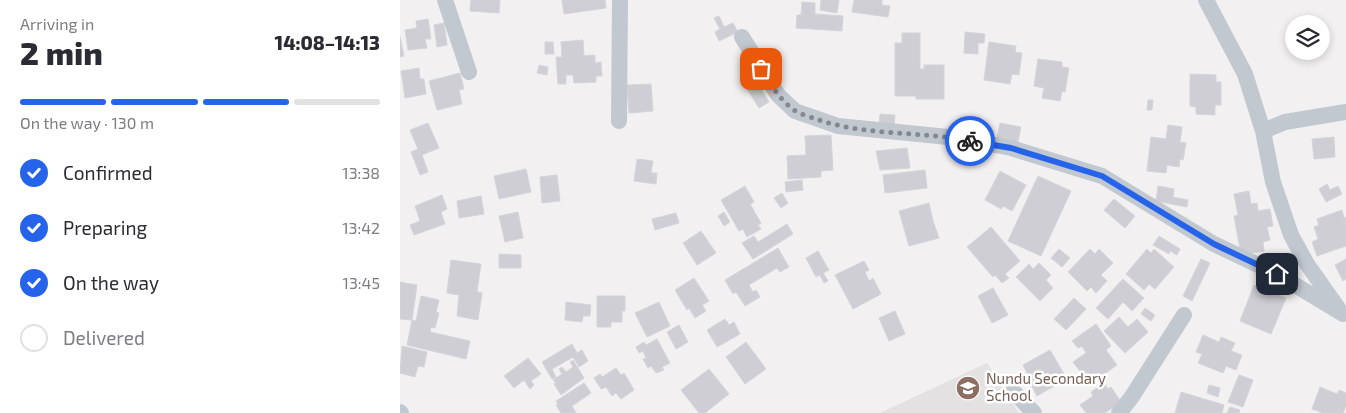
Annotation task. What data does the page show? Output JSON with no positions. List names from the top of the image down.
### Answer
{
  "places": {
    "school or university": ["Nundu Secondary School"]
  },
  "page": {
    "heading": ["2 min", "Arriving in", "14:08–14:13"],
    "bar": "On the way · 130 m",
    "list": [
      ["Confirmed", "13:38"],
      ["Preparing", "13:42"],
      ["On the way", "13:45"],
      "Delivered"
    ]
  }
}
